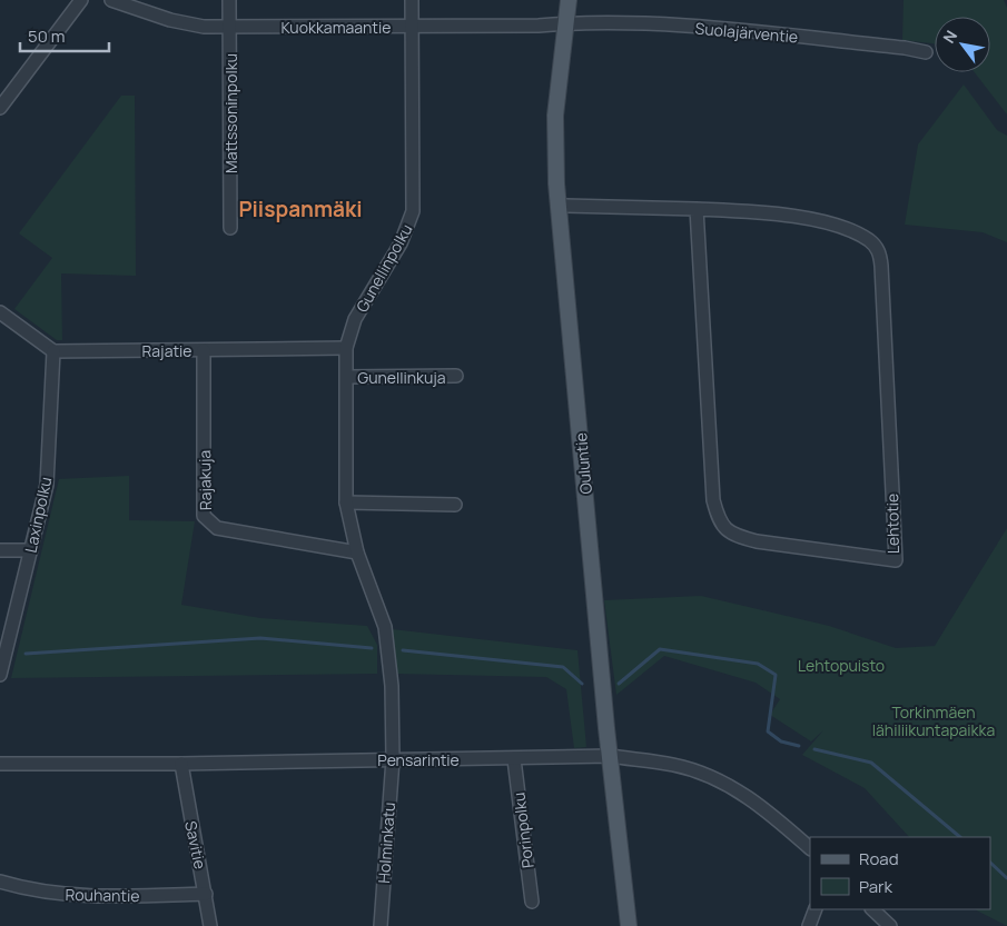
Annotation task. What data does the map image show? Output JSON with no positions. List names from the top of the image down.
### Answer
{
  "streets": {
    "main road": ["Ouluntie"],
    "street": [
      "Kuokkamaantie",
      "Suolajärventie",
      "Mattssoninpolku",
      "Gunellinpolku",
      "Rajatie",
      "Gunellinkuja",
      "Rajakuja",
      "Laxinpolku",
      "Lehtotie",
      "Pensarintie",
      "Porinpolku",
      "Holminkatu",
      "Savitie",
      "Rouhantie"
    ]
  },
  "crossings": [
    ["Kuokkamaantie", "Suolajärventie"],
    ["Kuokkamaantie", "Mattssoninpolku"],
    ["Kuokkamaantie", "Gunellinpolku"],
    ["Kuokkamaantie", "Ouluntie"],
    ["Suolajärventie", "Ouluntie"],
    ["Gunellinpolku", "Rajatie"],
    ["Gunellinpolku", "Gunellinkuja"],
    ["Gunellinpolku", "Rajakuja"],
    ["Gunellinpolku", "Pensarintie"],
    ["Gunellinpolku", "Holminkatu"],
    ["Rajatie", "Rajakuja"],
    ["Rajatie", "Laxinpolku"],
    ["Ouluntie", "Lehtotie"],
    ["Ouluntie", "Pensarintie"],
    ["Pensarintie", "Porinpolku"],
    ["Pensarintie", "Holminkatu"],
    ["Pensarintie", "Savitie"],
    ["Savitie", "Rouhantie"]
  ],
  "districts": ["Piispanmäki"],
  "parks": ["Lehtopuisto", "Torkinmäen lähiliikuntapaikka"],
  "legend": ["Road", "Park"],
  "scale_bar": "50 m",
  "north": "top left"
}
